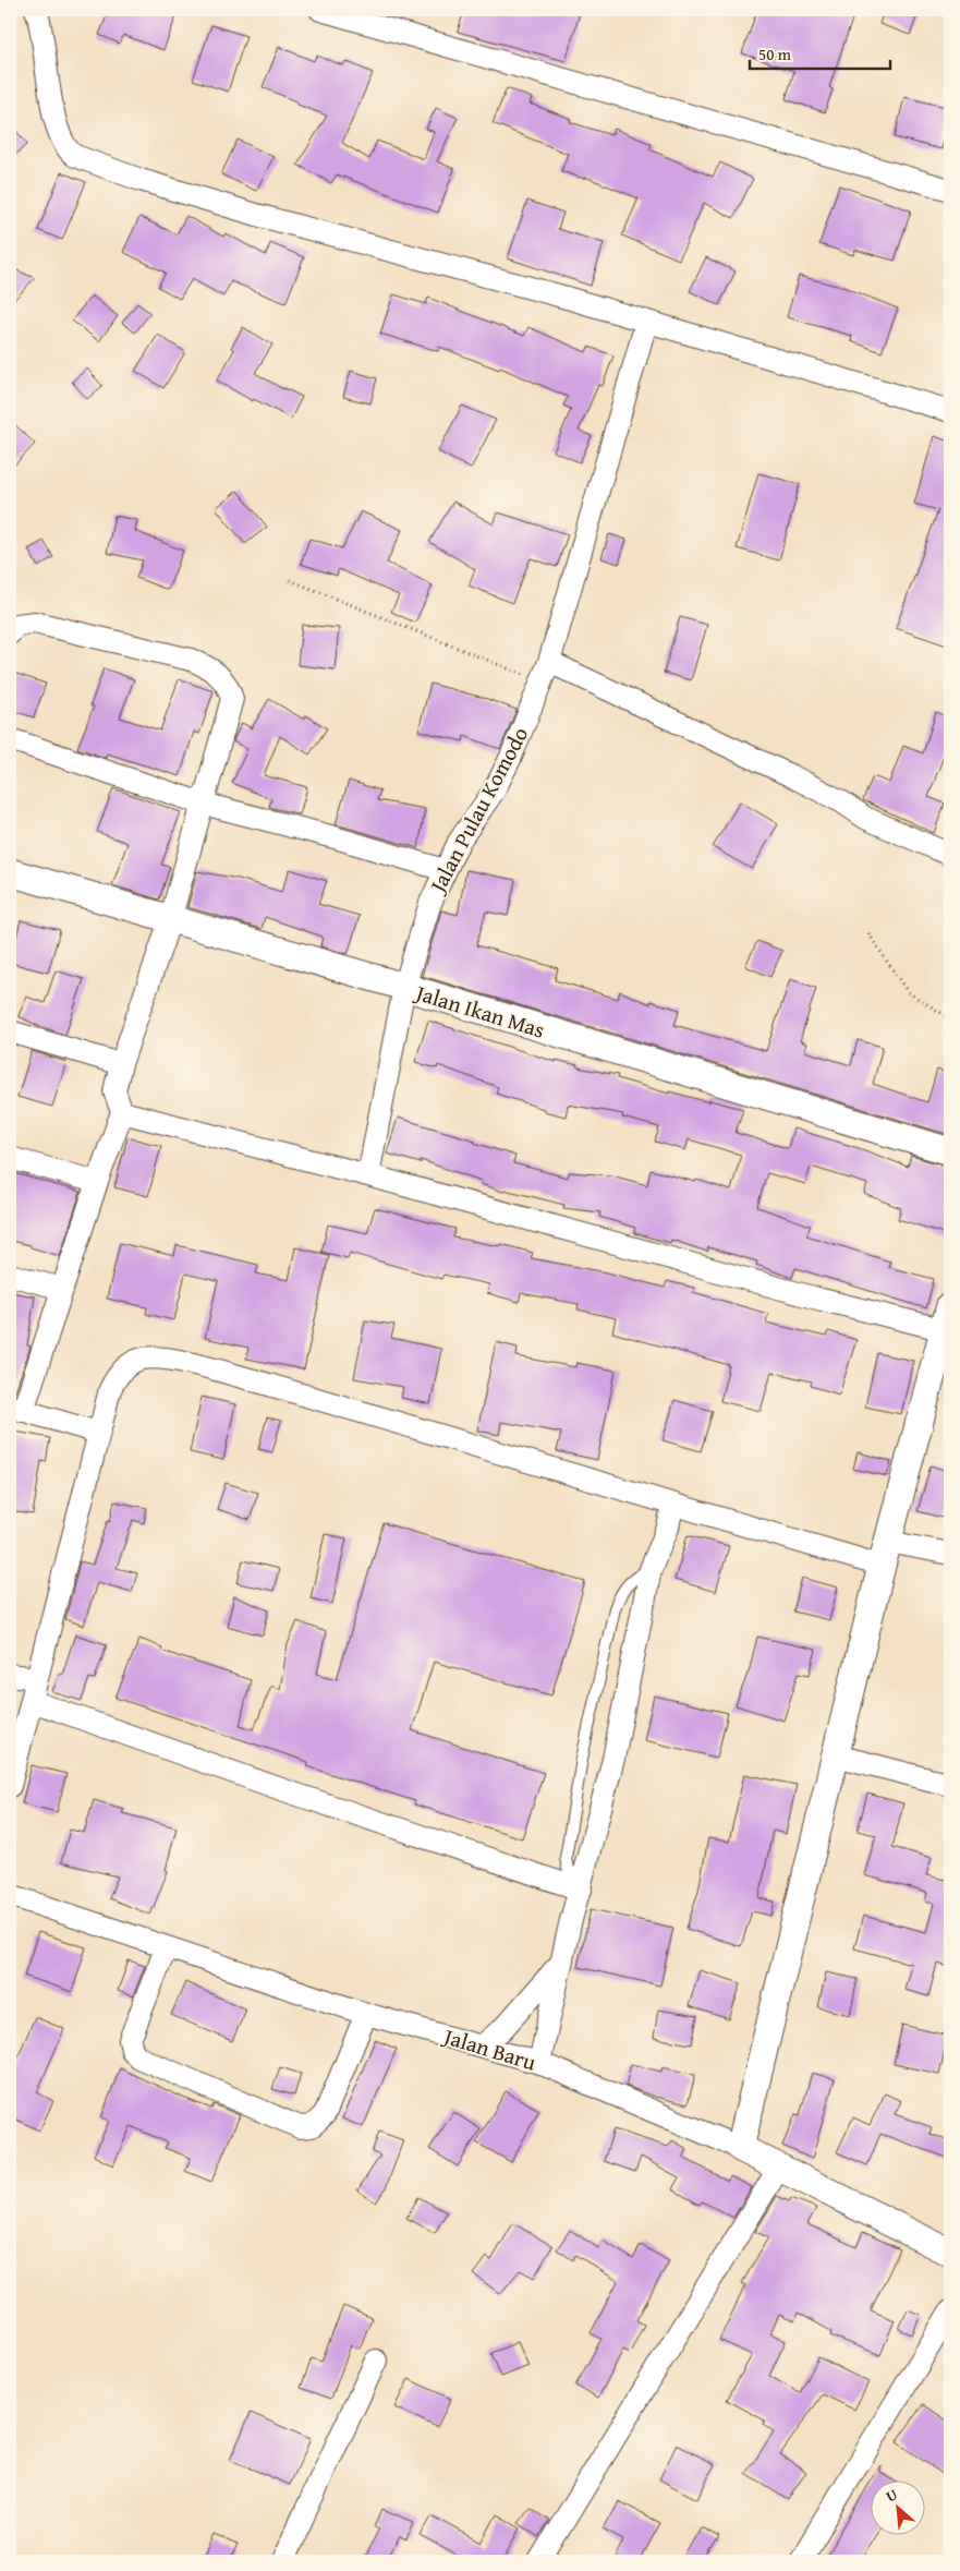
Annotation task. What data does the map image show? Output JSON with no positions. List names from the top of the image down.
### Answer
{
  "streets": {
    "street": ["Jalan Pulau Komodo", "Jalan Ikan Mas", "Jalan Baru"]
  },
  "crossings": [
    ["Jalan Pulau Komodo", "Jalan Ikan Mas"]
  ],
  "scale_bar": "50 m",
  "north": "top left"
}
